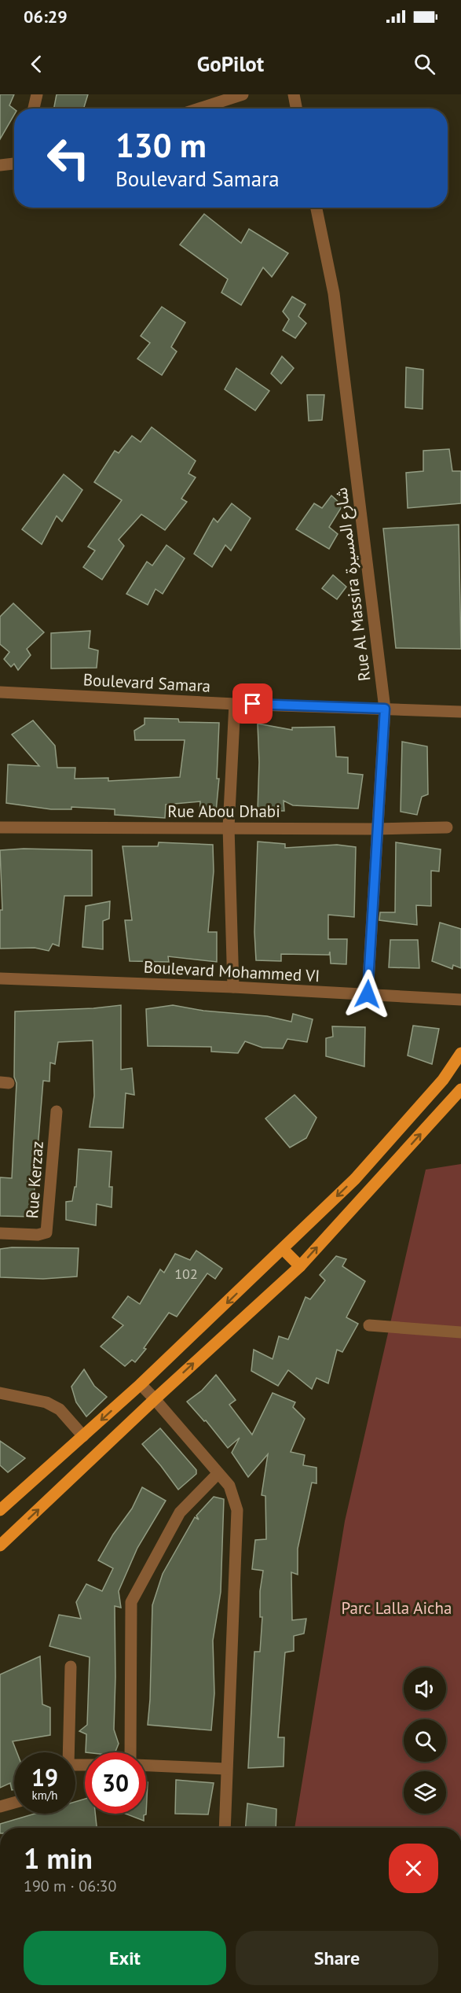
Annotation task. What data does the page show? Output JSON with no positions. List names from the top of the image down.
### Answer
{
  "streets": {
    "street": [
      "Rue Al Massira شارع المسيرة",
      "Boulevard Samara",
      "Rue Abou Dhabi",
      "Boulevard Mohammed VI",
      "Rue Kerzaz"
    ]
  },
  "crossings": [
    ["Rue Al Massira شارع المسيرة", "Boulevard Samara"],
    ["Rue Al Massira شارع المسيرة", "Rue Abou Dhabi"],
    ["Rue Al Massira شارع المسيرة", "Boulevard Mohammed VI"]
  ],
  "parks": ["Parc Lalla Aicha"],
  "house_numbers": ["102"],
  "page": {
    "status": "06:29",
    "header": "GoPilot",
    "turn": ["130 m", "Boulevard Samara"],
    "speed": "19 km/h",
    "limit": "30",
    "heading": ["1 min", "190 m · 06:30"],
    "buttons": ["Exit", "Share"]
  }
}
